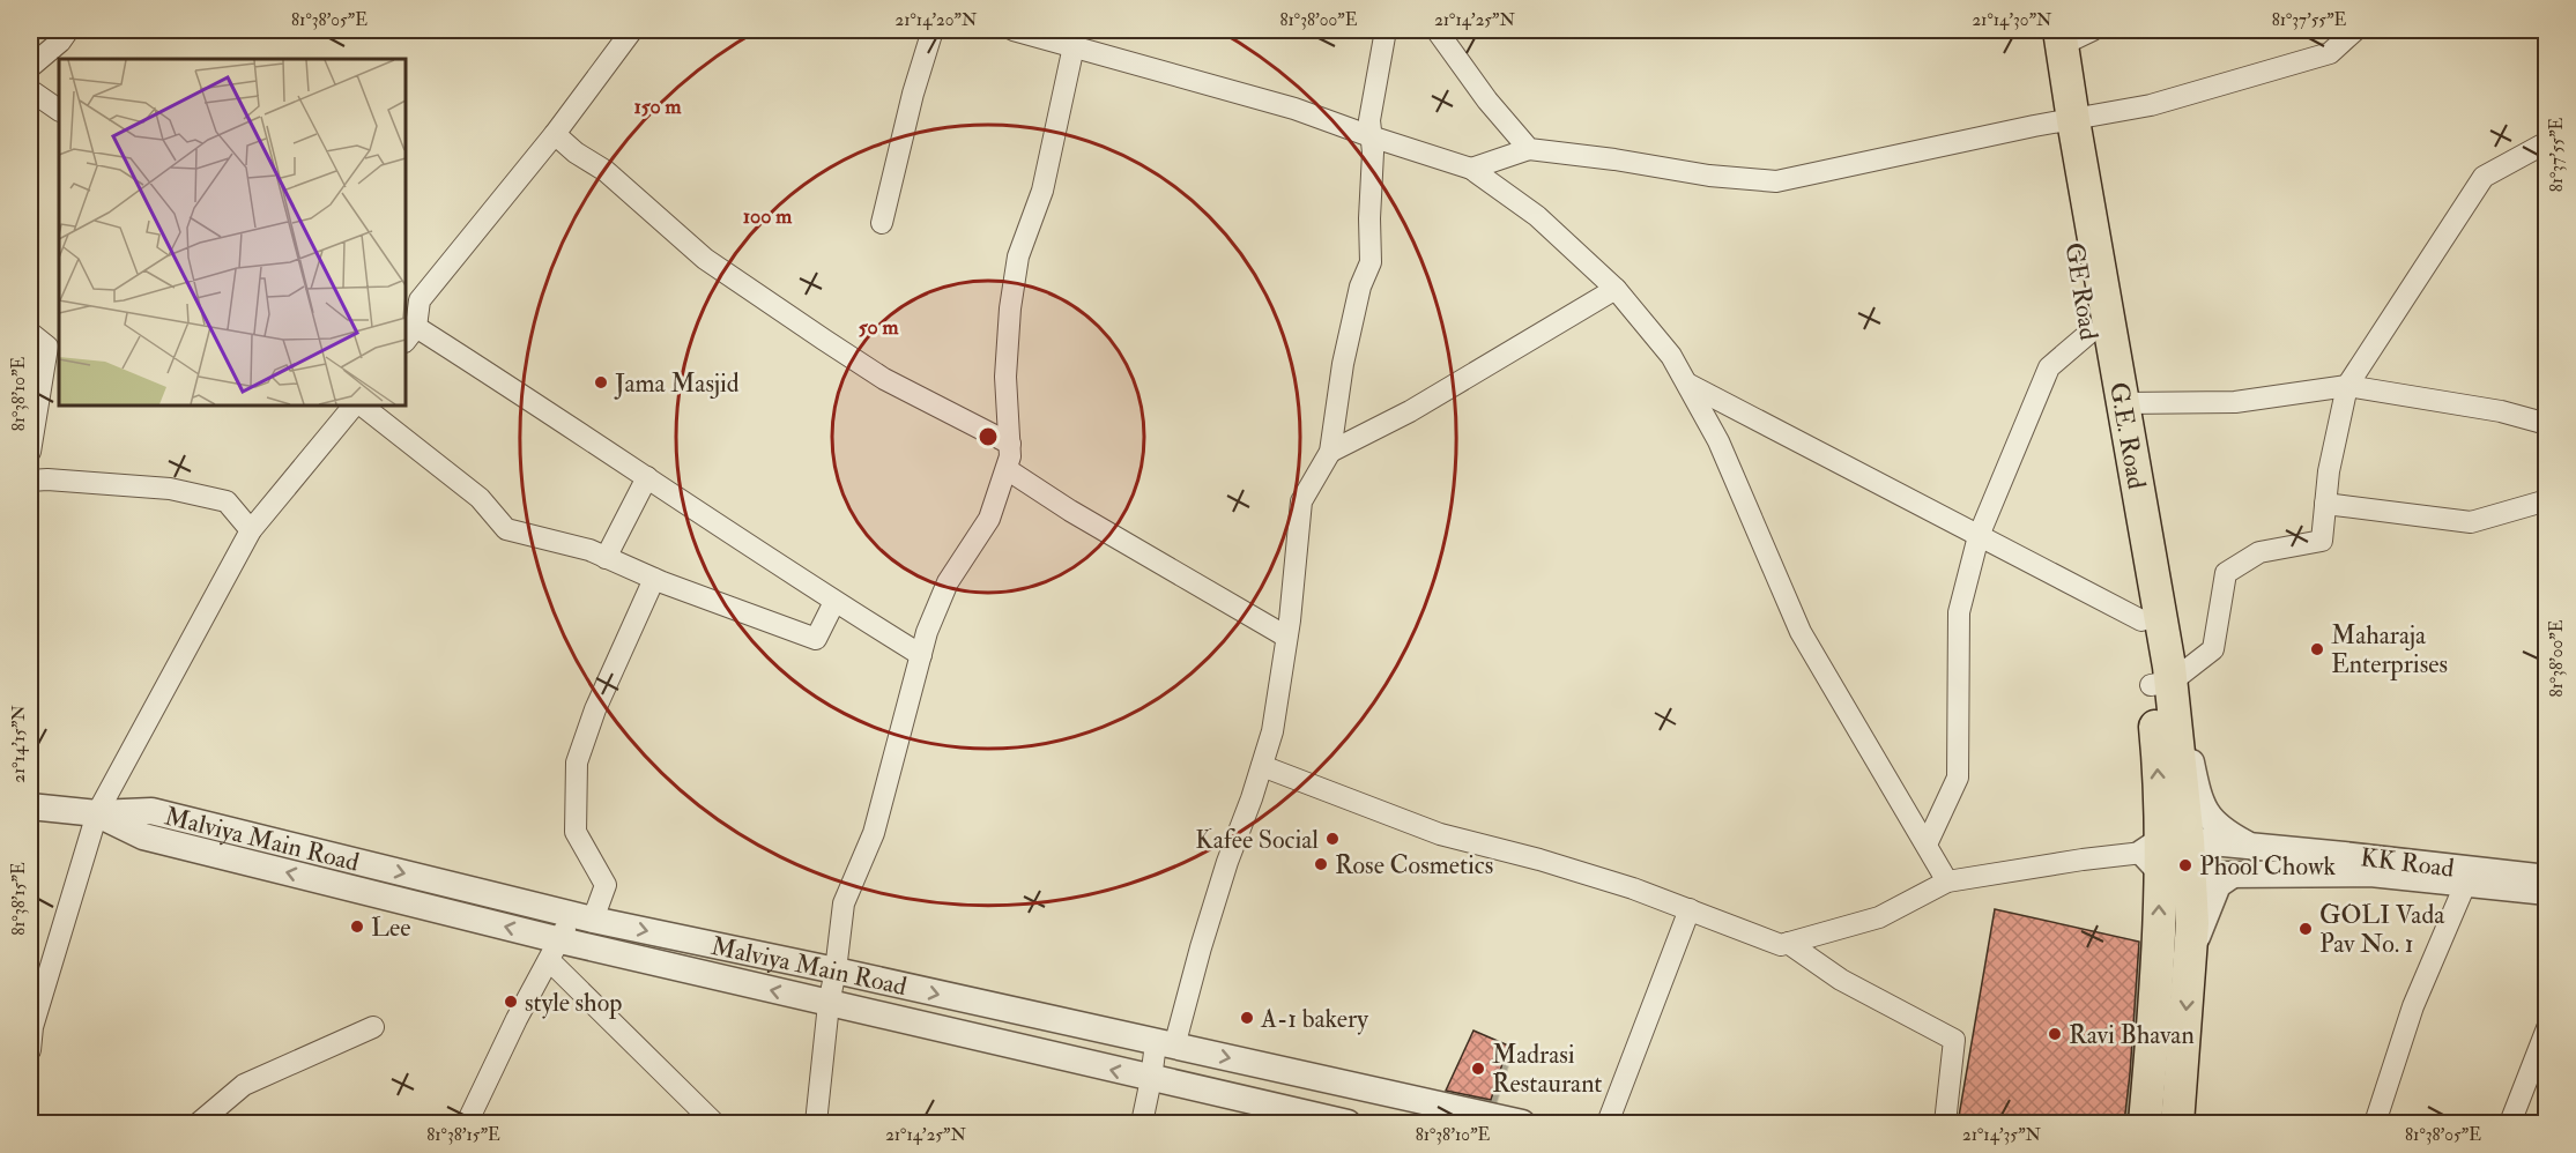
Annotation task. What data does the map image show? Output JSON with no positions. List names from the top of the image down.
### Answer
{
  "streets": {
    "main road": ["GE Road", "G.E. Road"],
    "street": ["Malviya Main Road", "KK Road"]
  },
  "crossings": [
    ["GE Road", "G.E. Road"],
    ["GE Road", "KK Road"],
    ["G.E. Road", "KK Road"]
  ],
  "places": [
    "Jama Masjid",
    "Maharaja Enterprises",
    "Kafee Social",
    "Rose Cosmetics",
    "Phool Chowk",
    "Lee",
    "GOLI Vada Pav No. 1",
    "style shop",
    "A-1 bakery",
    "Ravi Bhavan",
    "Madrasi Restaurant"
  ],
  "coordinates": [
    "81°38'05\"E",
    "21°14'20\"N",
    "81°38'00\"E",
    "21°14'25\"N",
    "21°14'30\"N",
    "81°37'55\"E",
    "81°38'10\"E",
    "21°14'15\"N",
    "81°38'15\"E",
    "21°14'35\"N"
  ],
  "rings": ["150 m", "100 m", "50 m"]
}
